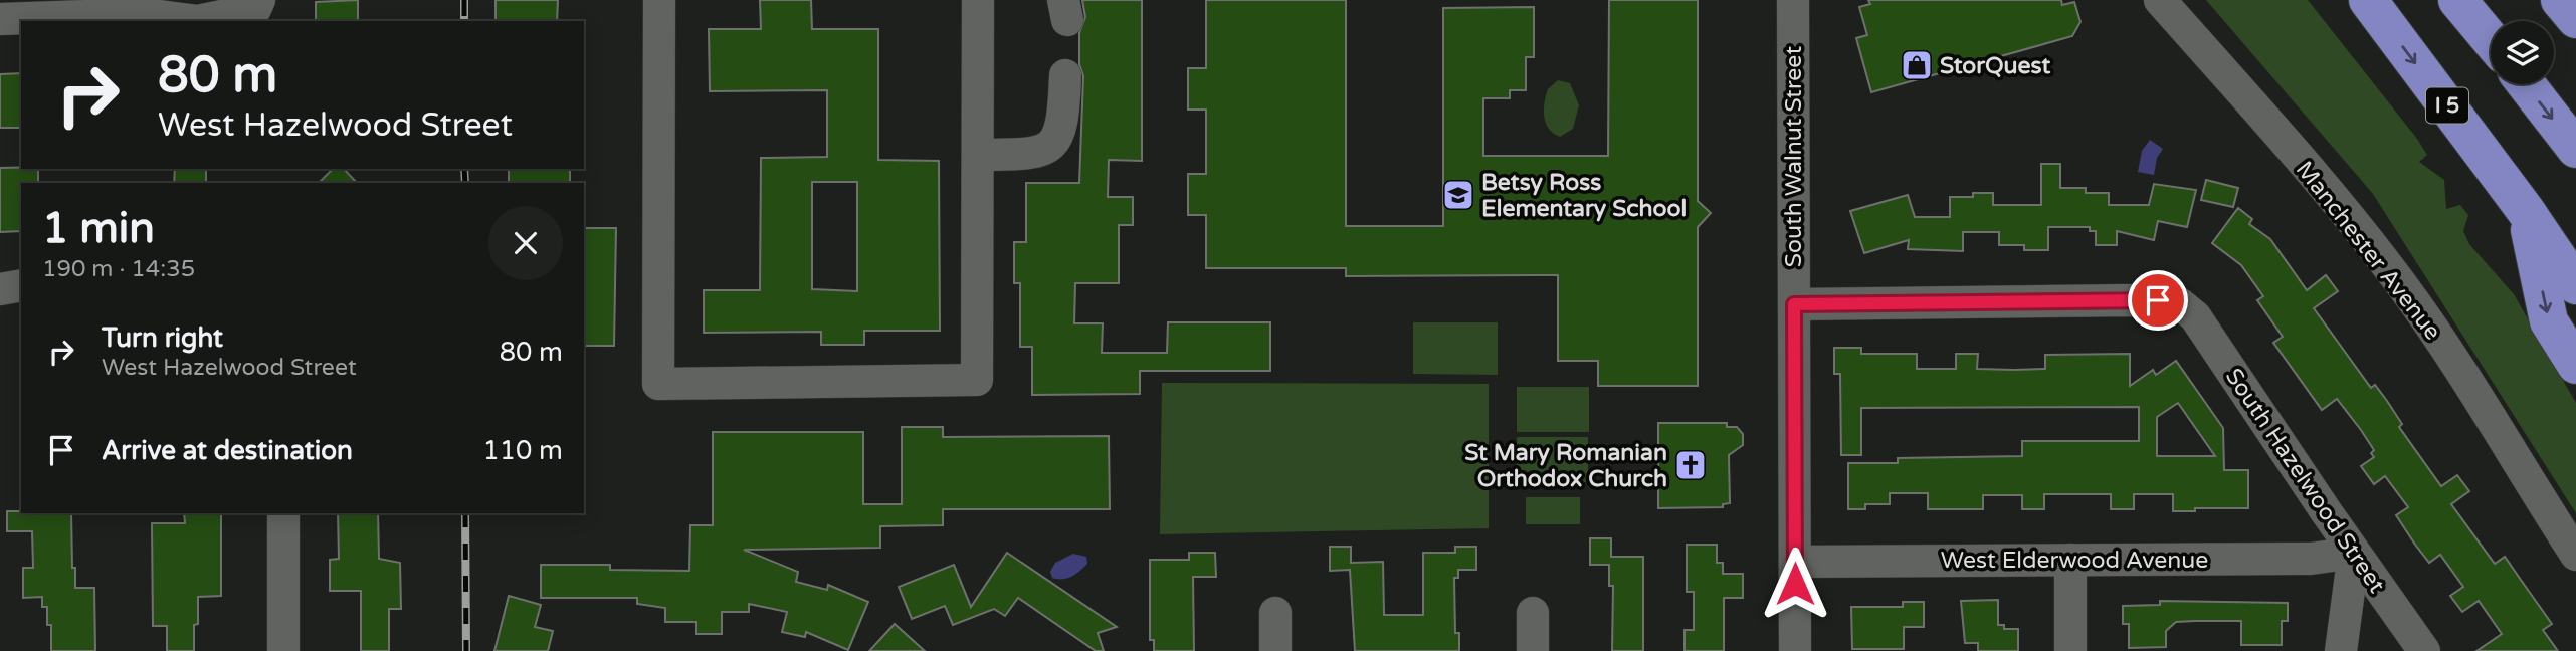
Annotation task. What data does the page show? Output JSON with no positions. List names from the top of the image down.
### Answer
{
  "streets": {
    "highway": ["I 5"],
    "street": [
      "South Walnut Street",
      "Manchester Avenue",
      "South Hazelwood Street",
      "West Elderwood Avenue"
    ]
  },
  "crossings": [
    ["South Walnut Street", "South Hazelwood Street"],
    ["South Walnut Street", "West Elderwood Avenue"],
    ["South Hazelwood Street", "West Elderwood Avenue"]
  ],
  "places": {
    "shop": ["StorQuest"],
    "school or university": ["Betsy Ross Elementary School"],
    "church": ["St Mary Romanian Orthodox Church"]
  },
  "page": {
    "turn": ["80 m", "West Hazelwood Street"],
    "heading": ["1 min", "190 m · 14:35"],
    "list": [
      {
        "name": "Turn right",
        "note": "West Hazelwood Street",
        "value": "80 m"
      },
      {
        "name": "Arrive at destination",
        "value": "110 m"
      }
    ]
  }
}
